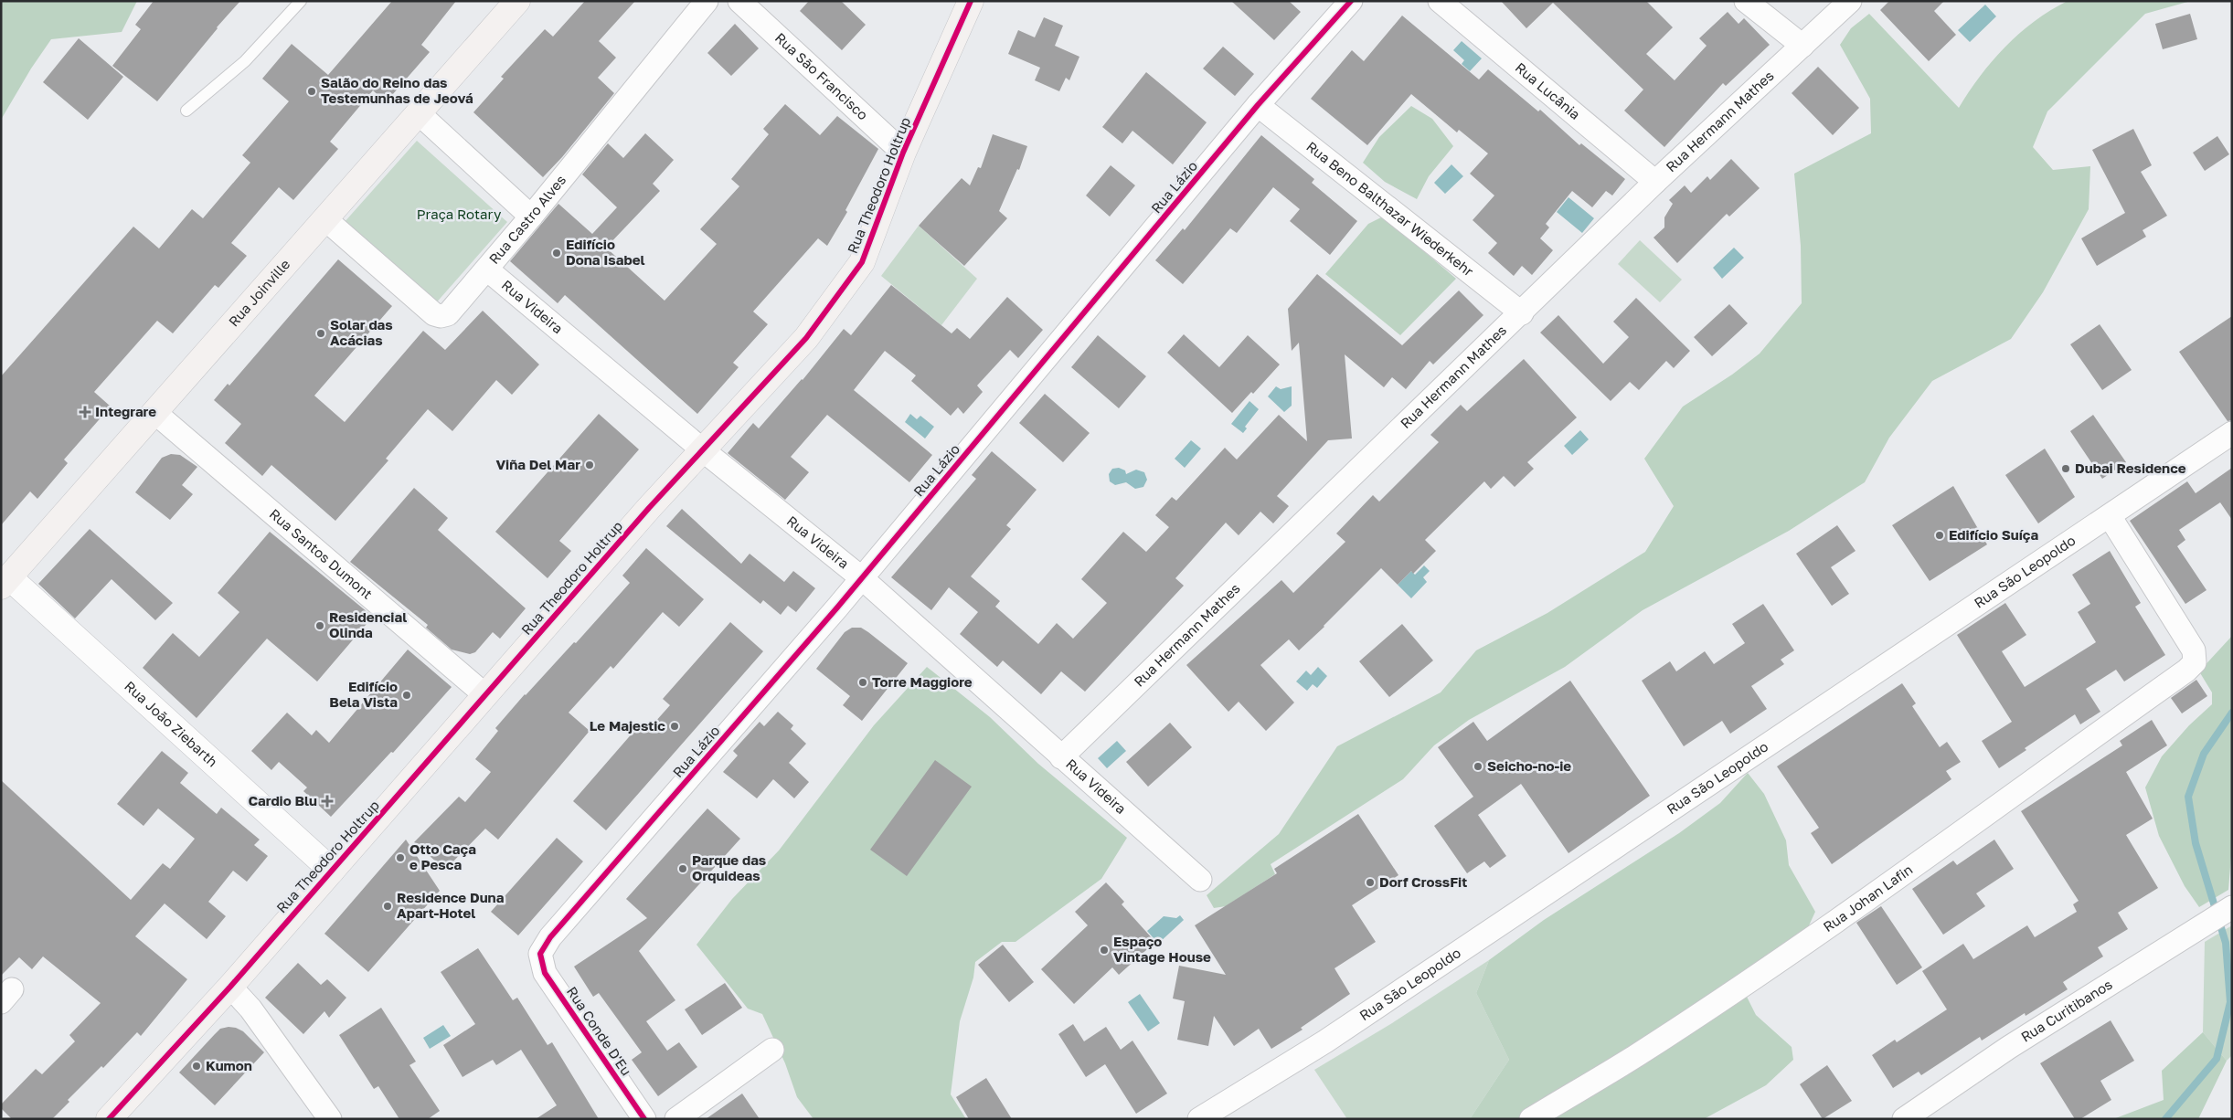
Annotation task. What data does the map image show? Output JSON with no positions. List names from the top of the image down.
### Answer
{
  "streets": {
    "main road": ["Rua Theodoro Holtrup", "Rua Joinville"],
    "street": [
      "Rua São Francisco",
      "Rua Lucânia",
      "Rua Hermann Mathes",
      "Rua Lázio",
      "Rua Beno Balthazar Wiederkehr",
      "Rua Castro Alves",
      "Rua Videira",
      "Rua Santos Dumont",
      "Rua São Leopoldo",
      "Rua João Ziebarth",
      "Rua Johan Lafin",
      "Rua Curitibanos",
      "Rua Conde D'Eu"
    ]
  },
  "crossings": [
    ["Rua São Francisco", "Rua Theodoro Holtrup"],
    ["Rua Lucânia", "Rua Hermann Mathes"],
    ["Rua Hermann Mathes", "Rua Beno Balthazar Wiederkehr"],
    ["Rua Hermann Mathes", "Rua Videira"],
    ["Rua Theodoro Holtrup", "Rua Videira"],
    ["Rua Theodoro Holtrup", "Rua Santos Dumont"],
    ["Rua Theodoro Holtrup", "Rua João Ziebarth"],
    ["Rua Lázio", "Rua Beno Balthazar Wiederkehr"],
    ["Rua Lázio", "Rua Videira"],
    ["Rua Lázio", "Rua Conde D'Eu"],
    ["Rua Castro Alves", "Rua Joinville"],
    ["Rua Castro Alves", "Rua Videira"],
    ["Rua Joinville", "Rua Santos Dumont"],
    ["Rua Joinville", "Rua João Ziebarth"],
    ["Rua São Leopoldo", "Rua Johan Lafin"]
  ],
  "parks": ["Praça Rotary"],
  "places": {
    "other": [
      "Salão do Reino das Testemunhas de Jeová",
      "Edifício Dona Isabel",
      "Solar das Acácias",
      "Viña Del Mar",
      "Dubai Residence",
      "Edifício Suíça",
      "Residencial Olinda",
      "Torre Maggiore",
      "Edifício Bela Vista",
      "Le Majestic",
      "Seicho-no-ie",
      "Otto Caça e Pesca",
      "Parque das Orquideas",
      "Dorf CrossFit",
      "Residence Duna Apart-Hotel",
      "Espaço Vintage House",
      "Kumon"
    ],
    "health": ["Integrare", "Cardio Blu"]
  }
}
